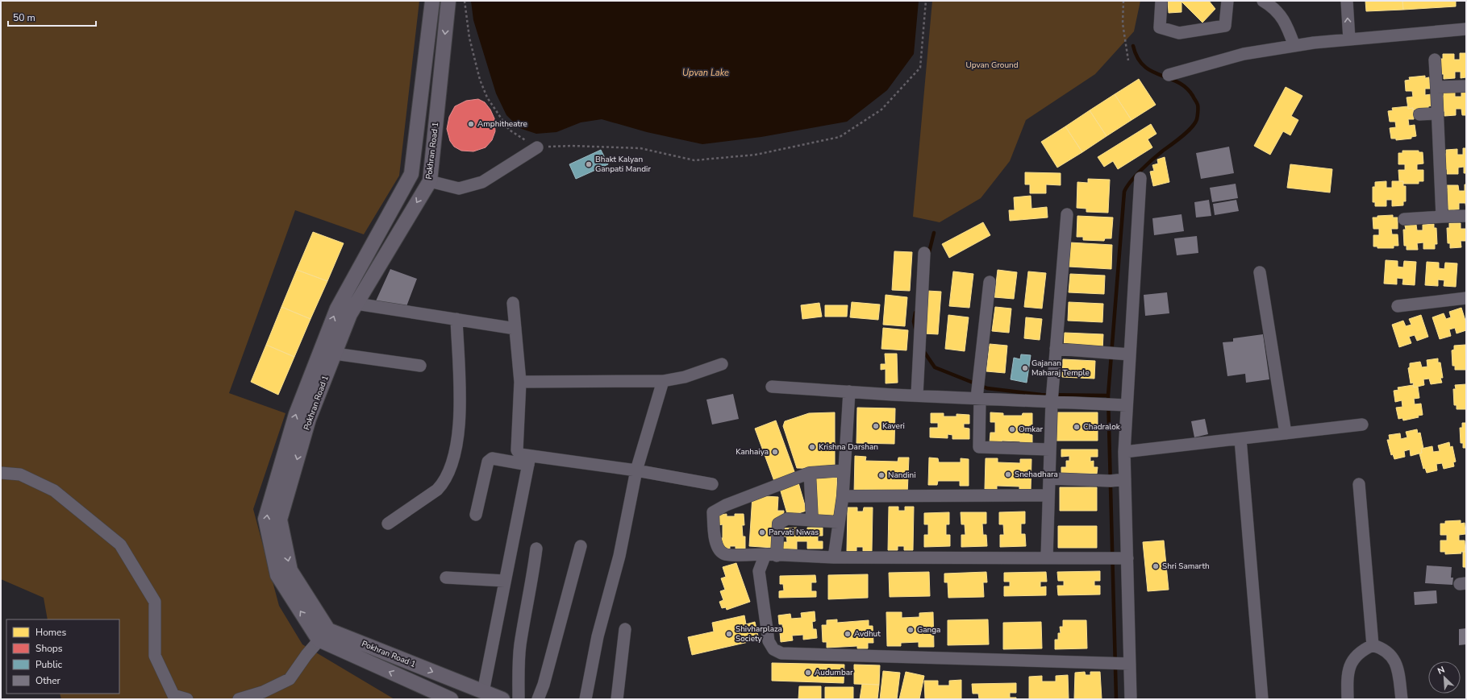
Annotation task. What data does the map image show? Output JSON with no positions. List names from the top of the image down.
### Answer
{
  "streets": {
    "main road": ["Pokhran Road 1"]
  },
  "water": ["Upvan Lake"],
  "parks": ["Upvan Ground"],
  "places": [
    "Amphitheatre",
    "Bhakt Kalyan Ganpati Mandir",
    "Gajanan Maharaj Temple",
    "Kaveri",
    "Chadralok",
    "Omkar",
    "Krishna Darshan",
    "Kanhaiya",
    "Snehadhara",
    "Nandini",
    "Parvati Niwas",
    "Shri Samarth",
    "Ganga",
    "Shivharplaza Society",
    "Avdhut",
    "Audumbar"
  ],
  "legend": [
    "Homes",
    "Shops",
    "Public",
    "Other"
  ],
  "scale_bar": "50 m",
  "north": "top left"
}
